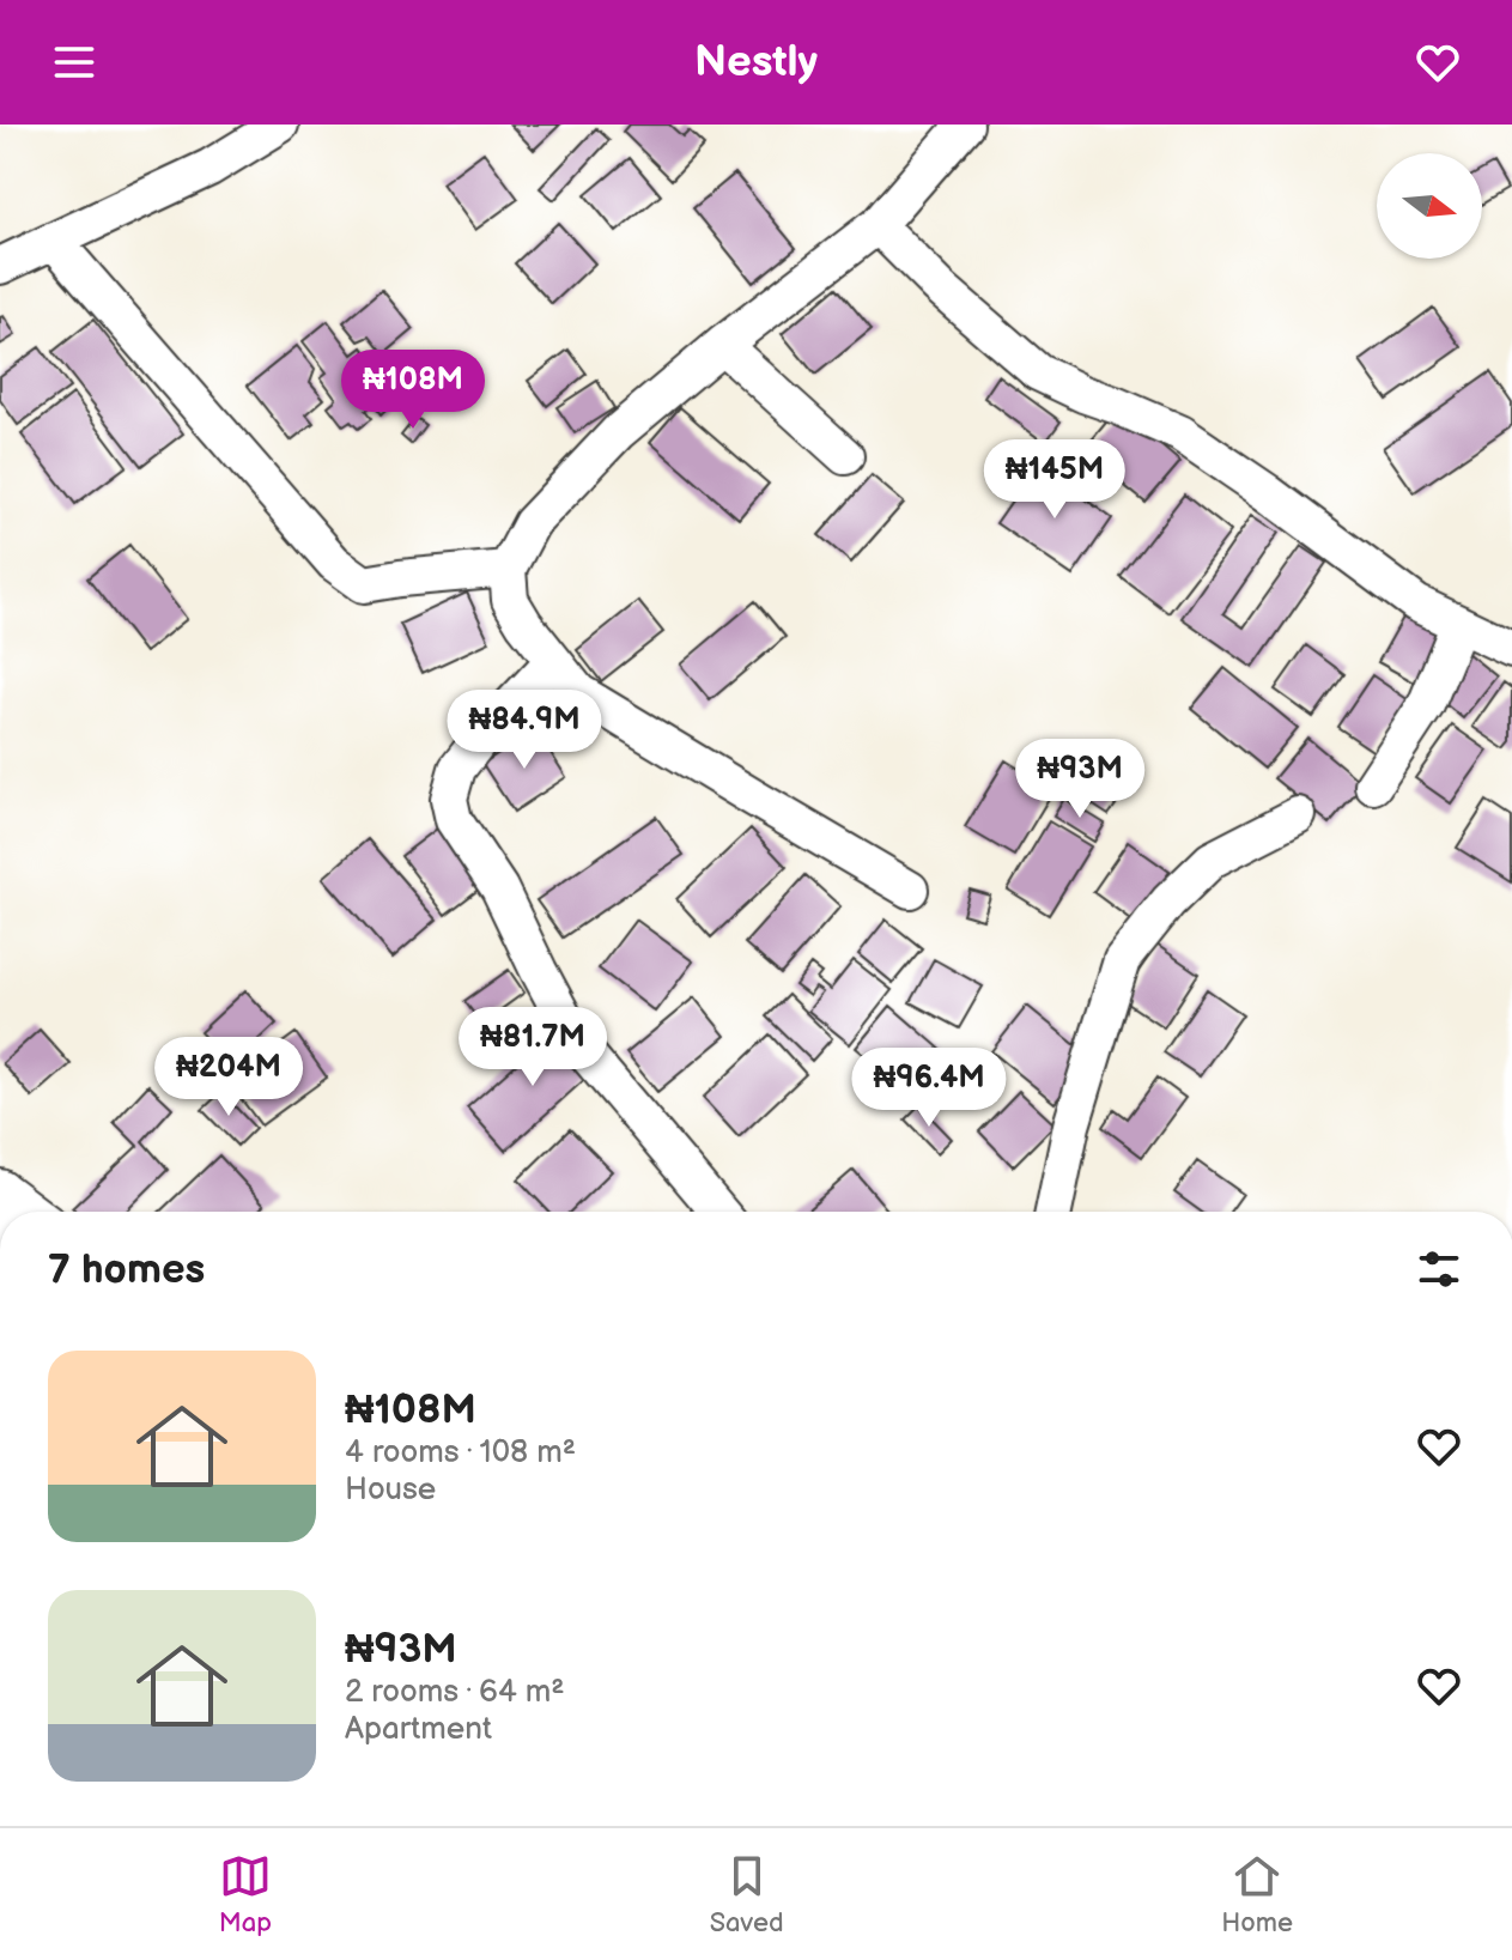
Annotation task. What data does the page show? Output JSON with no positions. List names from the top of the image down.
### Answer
{
  "north": "right",
  "page": {
    "header": "Nestly",
    "price": [
      "₦108M",
      "₦145M",
      "₦84.9M",
      "₦93M",
      "₦81.7M",
      "₦204M",
      "₦96.4M"
    ],
    "heading": "7 homes",
    "list": [
      {
        "name": "₦108M",
        "note": "4 rooms · 108 m² · House"
      },
      {
        "name": "₦93M",
        "note": "2 rooms · 64 m² · Apartment"
      }
    ],
    "tabs": ["Map", "Saved", "Home"]
  }
}
